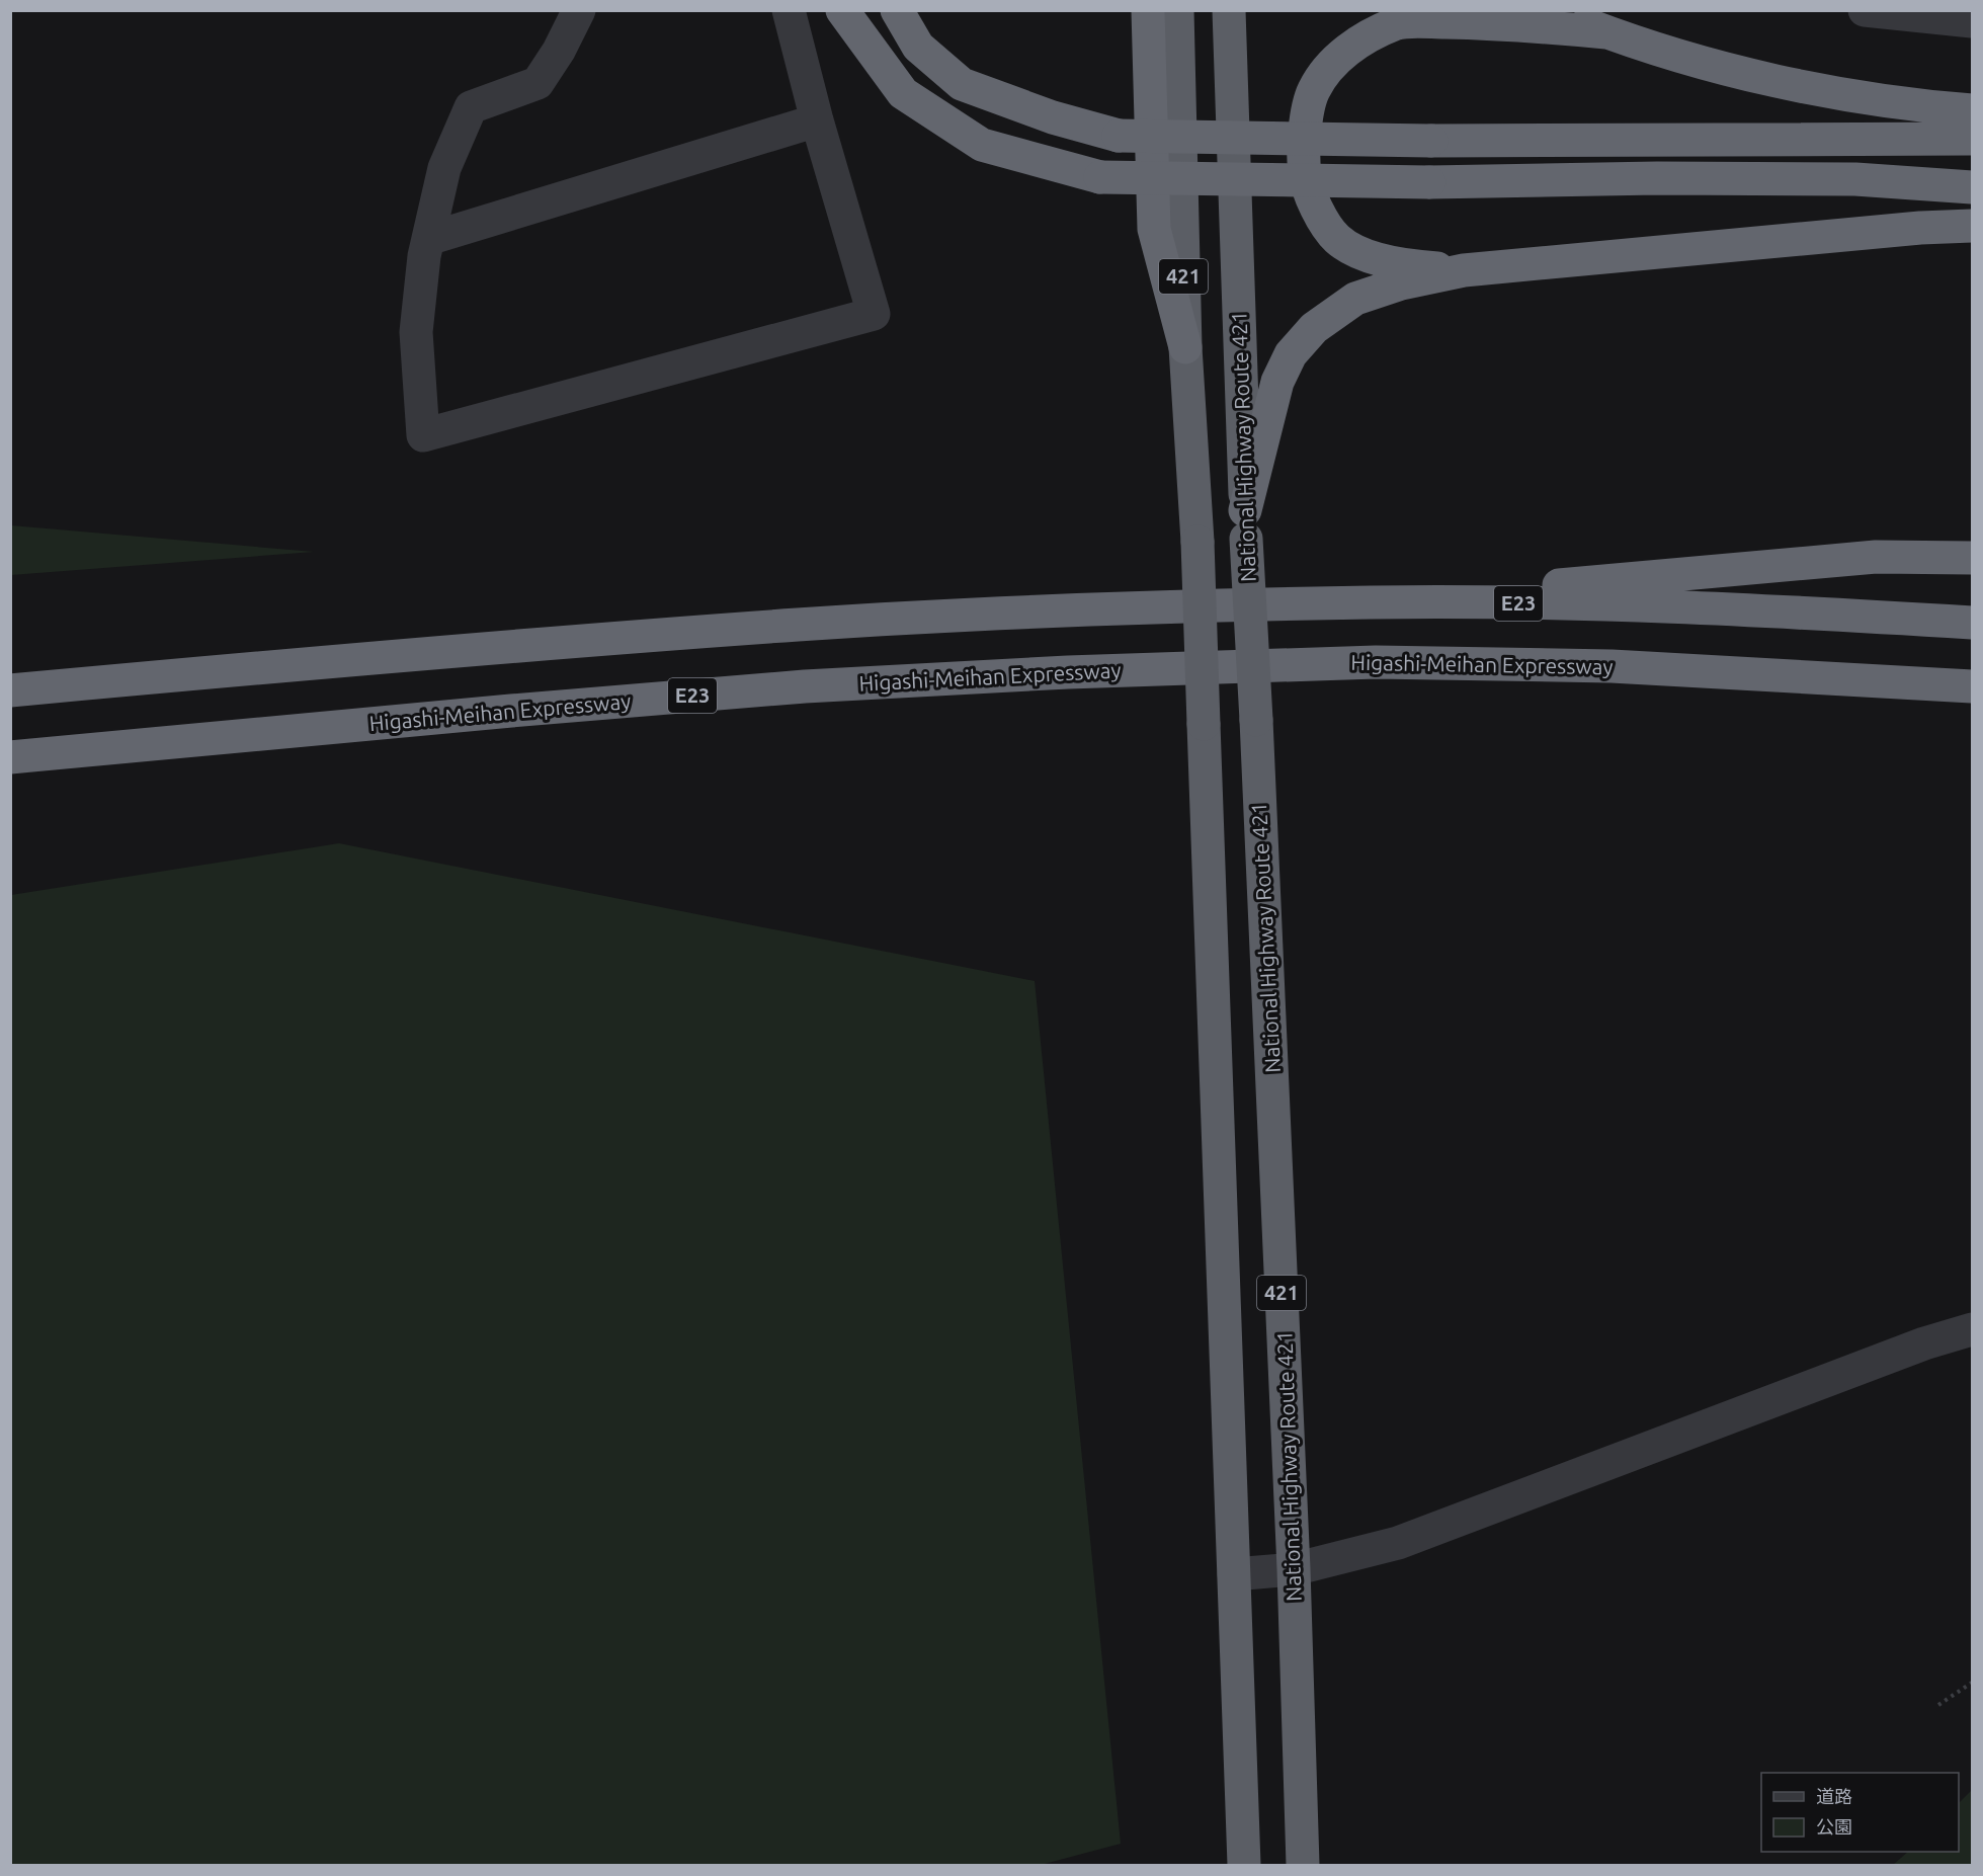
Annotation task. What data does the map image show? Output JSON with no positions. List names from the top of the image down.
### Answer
{
  "streets": {
    "highway": [
      "421",
      "National Highway Route 421",
      "E23",
      "Higashi-Meihan Expressway"
    ]
  },
  "legend": ["道路", "公園"]
}
